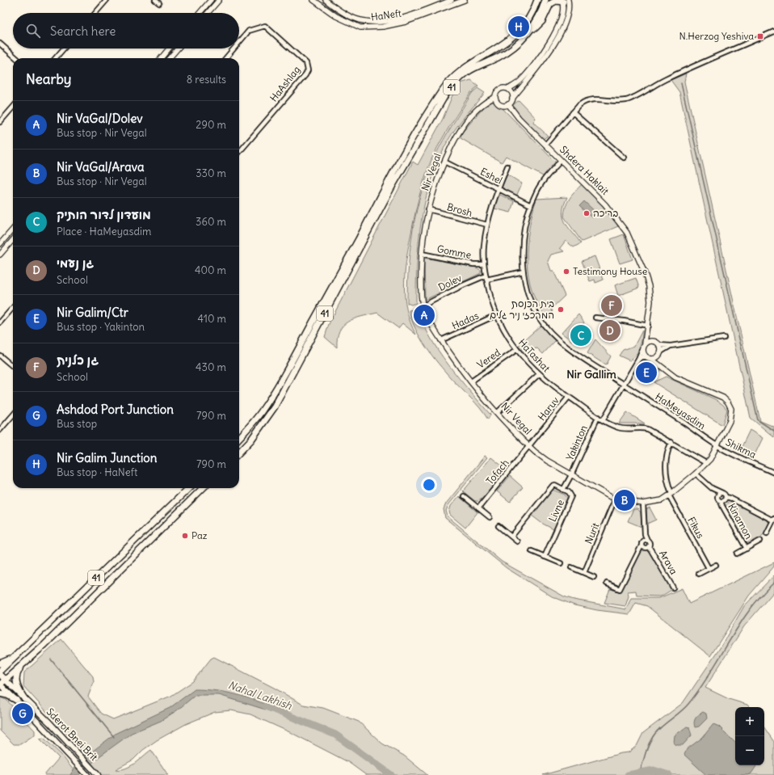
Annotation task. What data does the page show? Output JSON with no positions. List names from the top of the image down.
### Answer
{
  "streets": {
    "highway": ["41"],
    "main road": ["Sderot Bnei Brit"],
    "street": [
      "HaNeft",
      "HaAshlag",
      "Shdera Haklait",
      "Nir Vegal",
      "Eshel",
      "Brosh",
      "Gomme",
      "Dolev",
      "Hadas",
      "HaTashat",
      "Vered",
      "Haruv",
      "HaMeyasdim",
      "Yakinton",
      "Shikma",
      "Tofach",
      "Livne",
      "Kinamon",
      "Fikus",
      "Nurit",
      "Arava"
    ]
  },
  "crossings": [
    ["41", "Sderot Bnei Brit"],
    ["Shdera Haklait", "Nir Vegal"],
    ["Shdera Haklait", "HaMeyasdim"],
    ["Nir Vegal", "Eshel"],
    ["Nir Vegal", "Brosh"],
    ["Nir Vegal", "Gomme"],
    ["Nir Vegal", "Dolev"],
    ["Nir Vegal", "Hadas"],
    ["Nir Vegal", "HaTashat"],
    ["Nir Vegal", "Vered"],
    ["Nir Vegal", "Haruv"],
    ["Nir Vegal", "HaMeyasdim"],
    ["Nir Vegal", "Yakinton"],
    ["Nir Vegal", "Shikma"],
    ["Nir Vegal", "Tofach"],
    ["Nir Vegal", "Livne"],
    ["Nir Vegal", "Fikus"],
    ["Nir Vegal", "Nurit"],
    ["Eshel", "HaTashat"],
    ["Eshel", "HaMeyasdim"],
    ["Brosh", "HaTashat"],
    ["Gomme", "HaTashat"],
    ["Dolev", "HaTashat"],
    ["Dolev", "HaMeyasdim"],
    ["Hadas", "HaTashat"],
    ["HaTashat", "Vered"],
    ["HaTashat", "Haruv"],
    ["HaTashat", "Yakinton"],
    ["HaTashat", "Fikus"],
    ["Haruv", "Tofach"],
    ["HaMeyasdim", "Shikma"],
    ["Yakinton", "Livne"]
  ],
  "districts": ["Nir Gallim"],
  "water": ["Nahal Lakhish"],
  "places": {
    "transit": ["N.Herzog Yeshiva"],
    "other": [
      "בריכה",
      "Testimony House",
      "בית הכנסת המרכזי ניר גלים",
      "Paz"
    ]
  },
  "page": {
    "search": "Search here",
    "pins": [
      "H",
      "F",
      "A",
      "D",
      "C",
      "E",
      "B",
      "G"
    ],
    "heading": ["Nearby", "8 results"],
    "list": [
      {
        "mark": "A",
        "name": "Nir VaGal/Dolev",
        "note": "Bus stop · Nir Vegal",
        "value": "290 m"
      },
      {
        "mark": "B",
        "name": "Nir VaGal/Arava",
        "note": "Bus stop · Nir Vegal",
        "value": "330 m"
      },
      {
        "mark": "C",
        "name": "מועדון לדור הותיק",
        "note": "Place · HaMeyasdim",
        "value": "360 m"
      },
      {
        "mark": "D",
        "name": "גן נעמי",
        "note": "School",
        "value": "400 m"
      },
      {
        "mark": "E",
        "name": "Nir Galim/Ctr",
        "note": "Bus stop · Yakinton",
        "value": "410 m"
      },
      {
        "mark": "F",
        "name": "גן כלנית",
        "note": "School",
        "value": "430 m"
      },
      {
        "mark": "G",
        "name": "Ashdod Port Junction",
        "note": "Bus stop",
        "value": "790 m"
      },
      {
        "mark": "H",
        "name": "Nir Galim Junction",
        "note": "Bus stop · HaNeft",
        "value": "790 m"
      }
    ],
    "map_buttons": ["+", "−"]
  }
}
